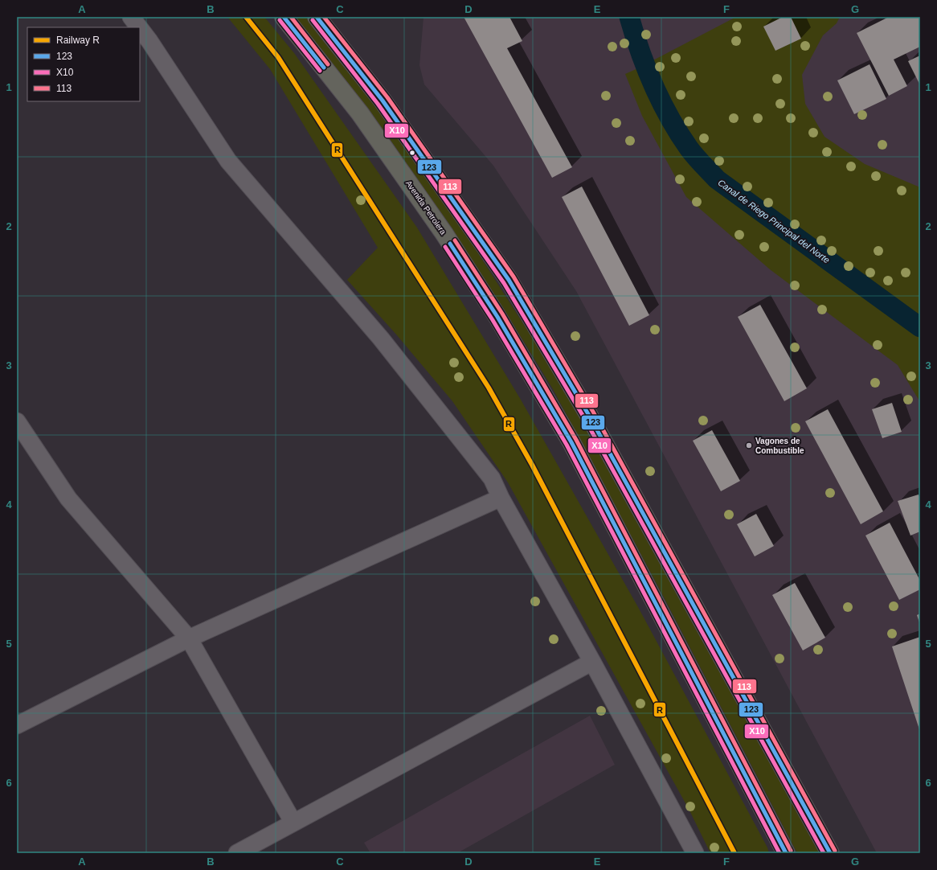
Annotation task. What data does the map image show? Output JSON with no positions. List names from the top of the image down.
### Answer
{
  "streets": {
    "highway": ["Avenida Petrolera"]
  },
  "water": ["Canal de Riego Principal del Norte"],
  "places": ["Vagones de Combustible"],
  "lines": [
    "rail line R",
    "transit line 123",
    "transit line 113",
    "transit line X10"
  ],
  "legend": [
    "Railway R",
    "123",
    "X10",
    "113"
  ],
  "grid": {
    "columns": [
      "A",
      "B",
      "C",
      "D",
      "E",
      "F",
      "G"
    ],
    "rows": [
      "1",
      "2",
      "3",
      "4",
      "5",
      "6"
    ]
  }
}
